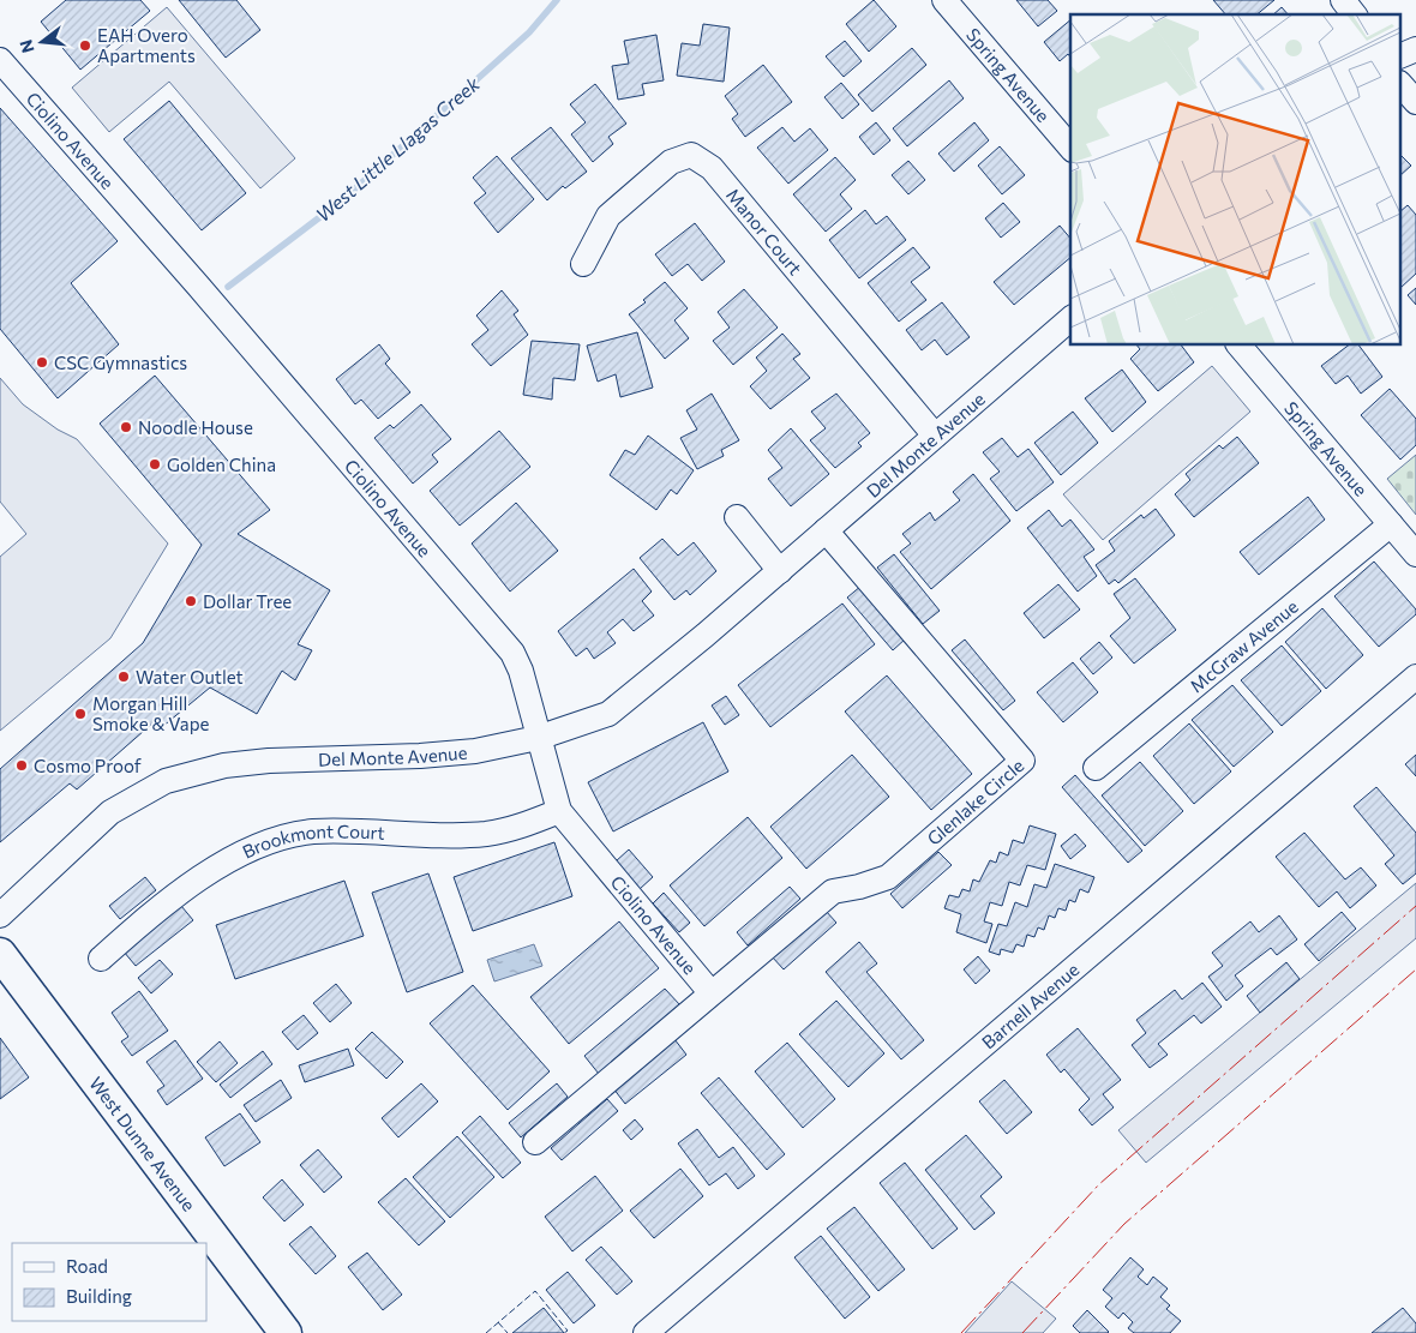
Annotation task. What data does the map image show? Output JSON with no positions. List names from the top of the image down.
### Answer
{
  "streets": {
    "main road": ["West Dunne Avenue"],
    "street": [
      "Spring Avenue",
      "Ciolino Avenue",
      "Manor Court",
      "Del Monte Avenue",
      "McGraw Avenue",
      "Glenlake Circle",
      "Brookmont Court",
      "Barnell Avenue"
    ]
  },
  "crossings": [
    ["Spring Avenue", "McGraw Avenue"],
    ["Ciolino Avenue", "Del Monte Avenue"],
    ["Ciolino Avenue", "Glenlake Circle"],
    ["Ciolino Avenue", "Brookmont Court"],
    ["Manor Court", "Del Monte Avenue"],
    ["Del Monte Avenue", "Glenlake Circle"]
  ],
  "water": ["West Little Llagas Creek"],
  "places": [
    "EAH Overo Apartments",
    "CSC Gymnastics",
    "Noodle House",
    "Golden China",
    "Dollar Tree",
    "Water Outlet",
    "Morgan Hill Smoke & Vape",
    "Cosmo Proof"
  ],
  "legend": ["Road", "Building"],
  "north": "left"
}
